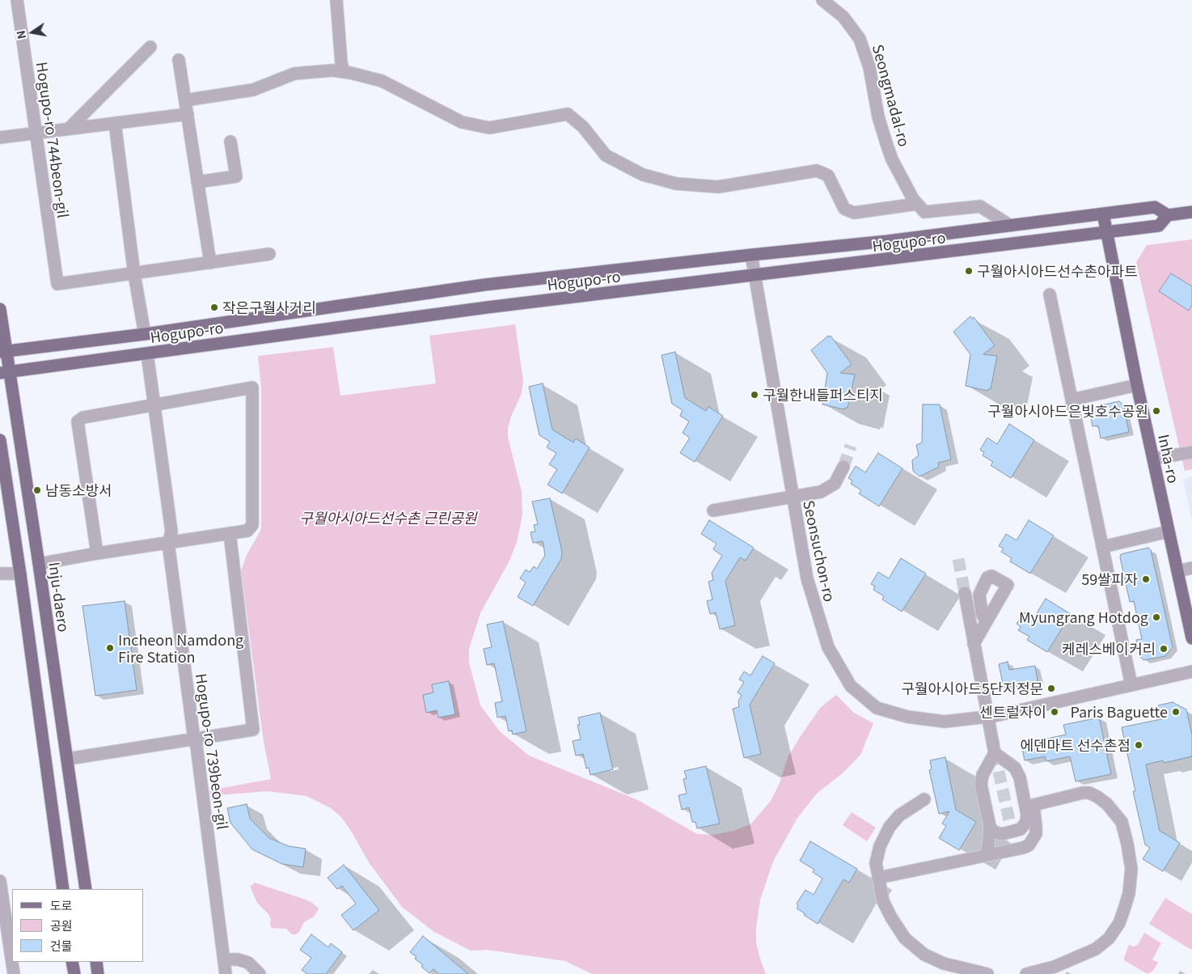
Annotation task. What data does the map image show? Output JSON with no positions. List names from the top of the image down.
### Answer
{
  "streets": {
    "main road": ["Hogupo-ro", "Inha-ro", "Inju-daero"],
    "street": [
      "Seongmadal-ro",
      "Hogupo-ro 744beon-gil",
      "Seonsuchon-ro",
      "Hogupo-ro 739beon-gil"
    ]
  },
  "crossings": [
    ["Hogupo-ro", "Inha-ro"],
    ["Hogupo-ro", "Seonsuchon-ro"],
    ["Hogupo-ro", "Inju-daero"],
    ["Hogupo-ro", "Hogupo-ro 739beon-gil"]
  ],
  "parks": ["구월아시아드선수촌 근린공원"],
  "places": [
    "구월아시아드선수촌아파트",
    "작은구월사거리",
    "구월한내들퍼스티지",
    "구월아시아드은빛호수공원",
    "남동소방서",
    "59쌀피자",
    "Myungrang Hotdog",
    "Incheon Namdong Fire Station",
    "케레스베이커리",
    "구월아시아드5단지정문",
    "센트럴자이",
    "Paris Baguette",
    "에덴마트 선수촌점"
  ],
  "legend": ["도로", "공원", "건물"],
  "north": "left"
}
